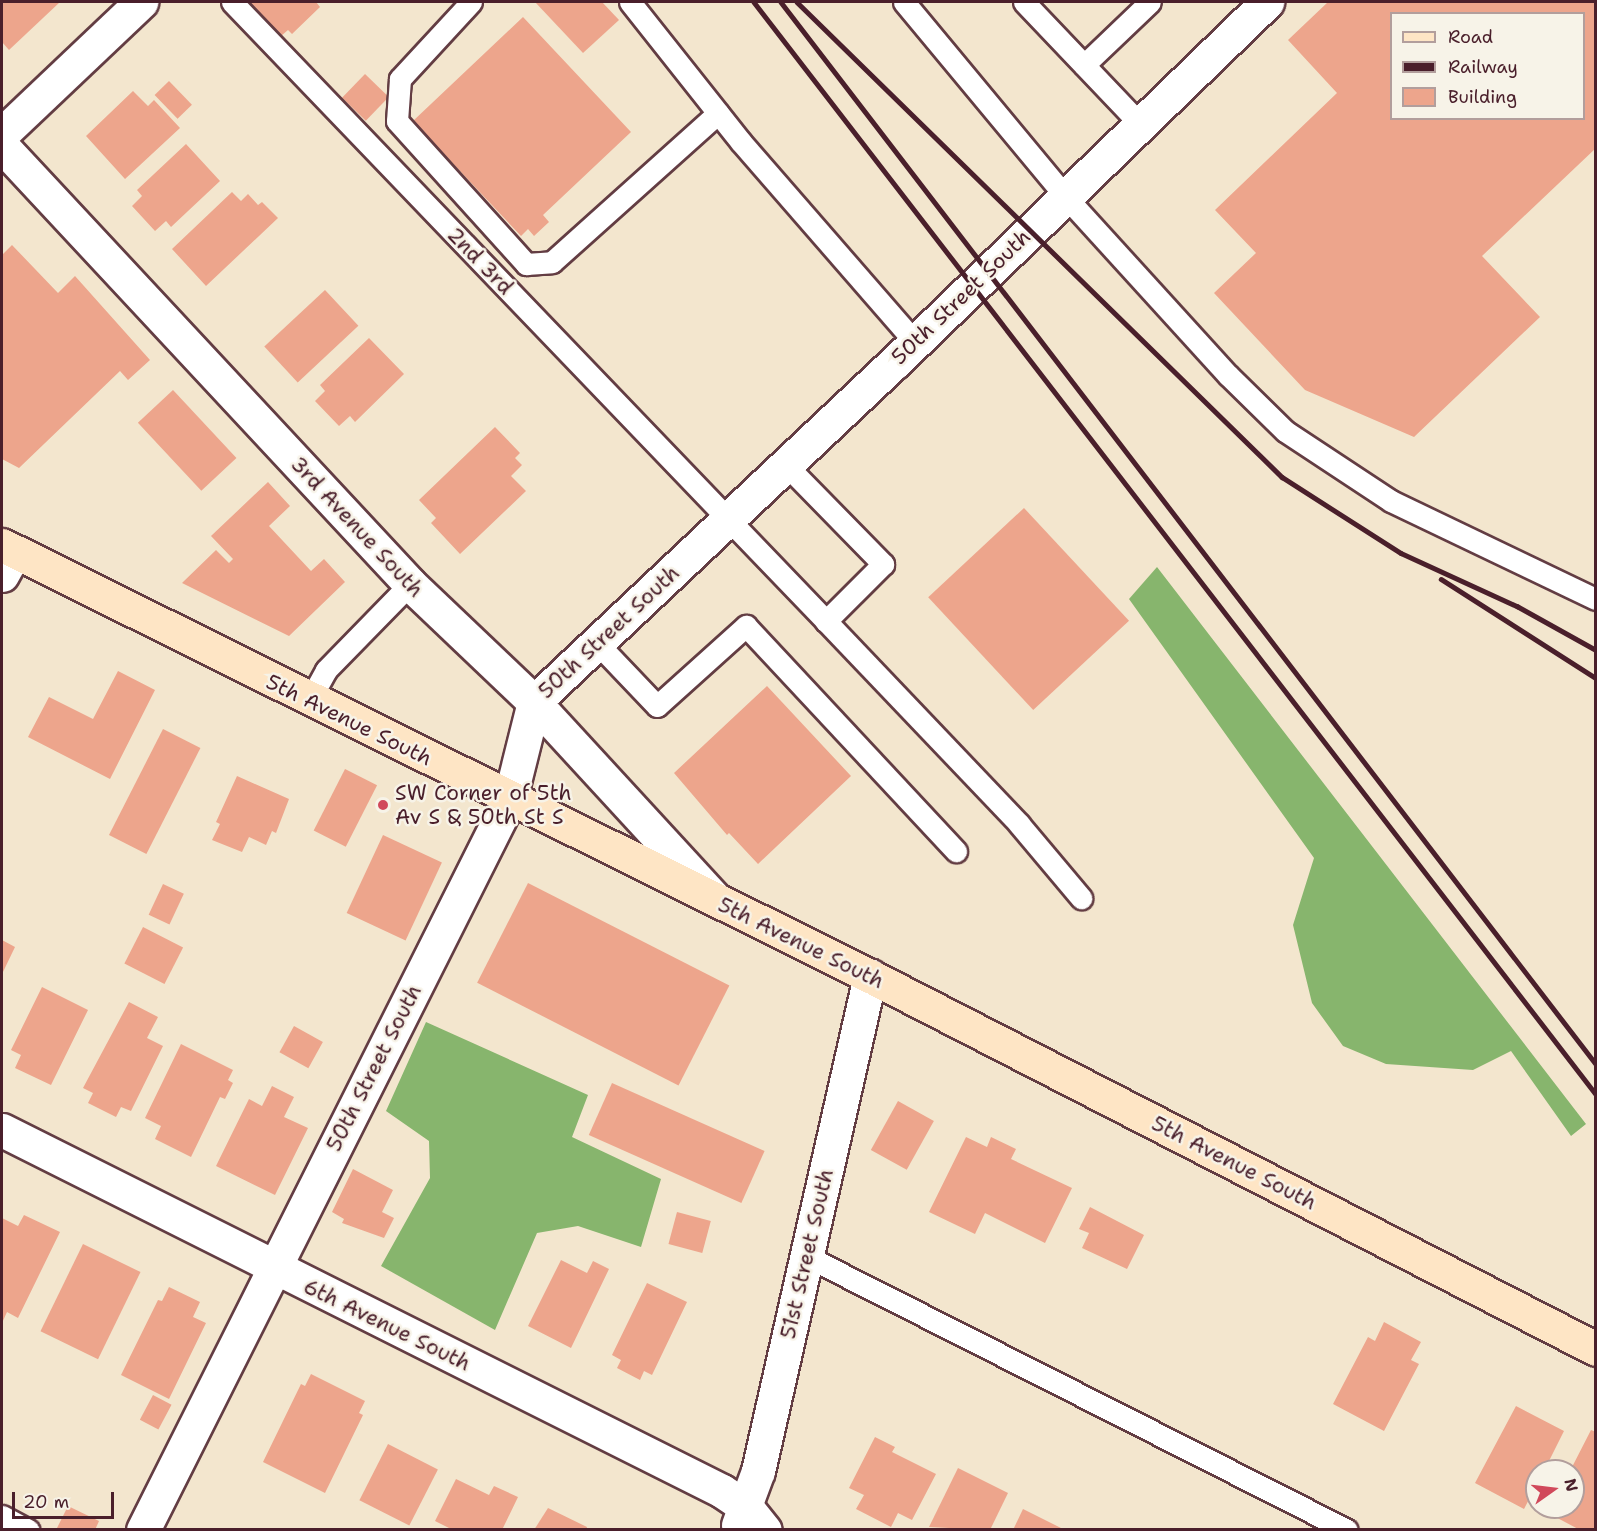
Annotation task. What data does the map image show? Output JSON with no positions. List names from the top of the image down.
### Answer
{
  "streets": {
    "street": [
      "50th Street South",
      "3rd Avenue South",
      "5th Avenue South",
      "51st Street South",
      "6th Avenue South"
    ],
    "lane": ["2nd 3rd"]
  },
  "crossings": [
    ["2nd 3rd", "50th Street South"],
    ["50th Street South", "3rd Avenue South"],
    ["50th Street South", "5th Avenue South"],
    ["50th Street South", "6th Avenue South"],
    ["3rd Avenue South", "5th Avenue South"],
    ["5th Avenue South", "51st Street South"],
    ["51st Street South", "6th Avenue South"]
  ],
  "places": ["SW Corner of 5th Av S & 50th St S"],
  "legend": ["Road", "Railway", "Building"],
  "scale_bar": "20 m",
  "north": "right"
}
